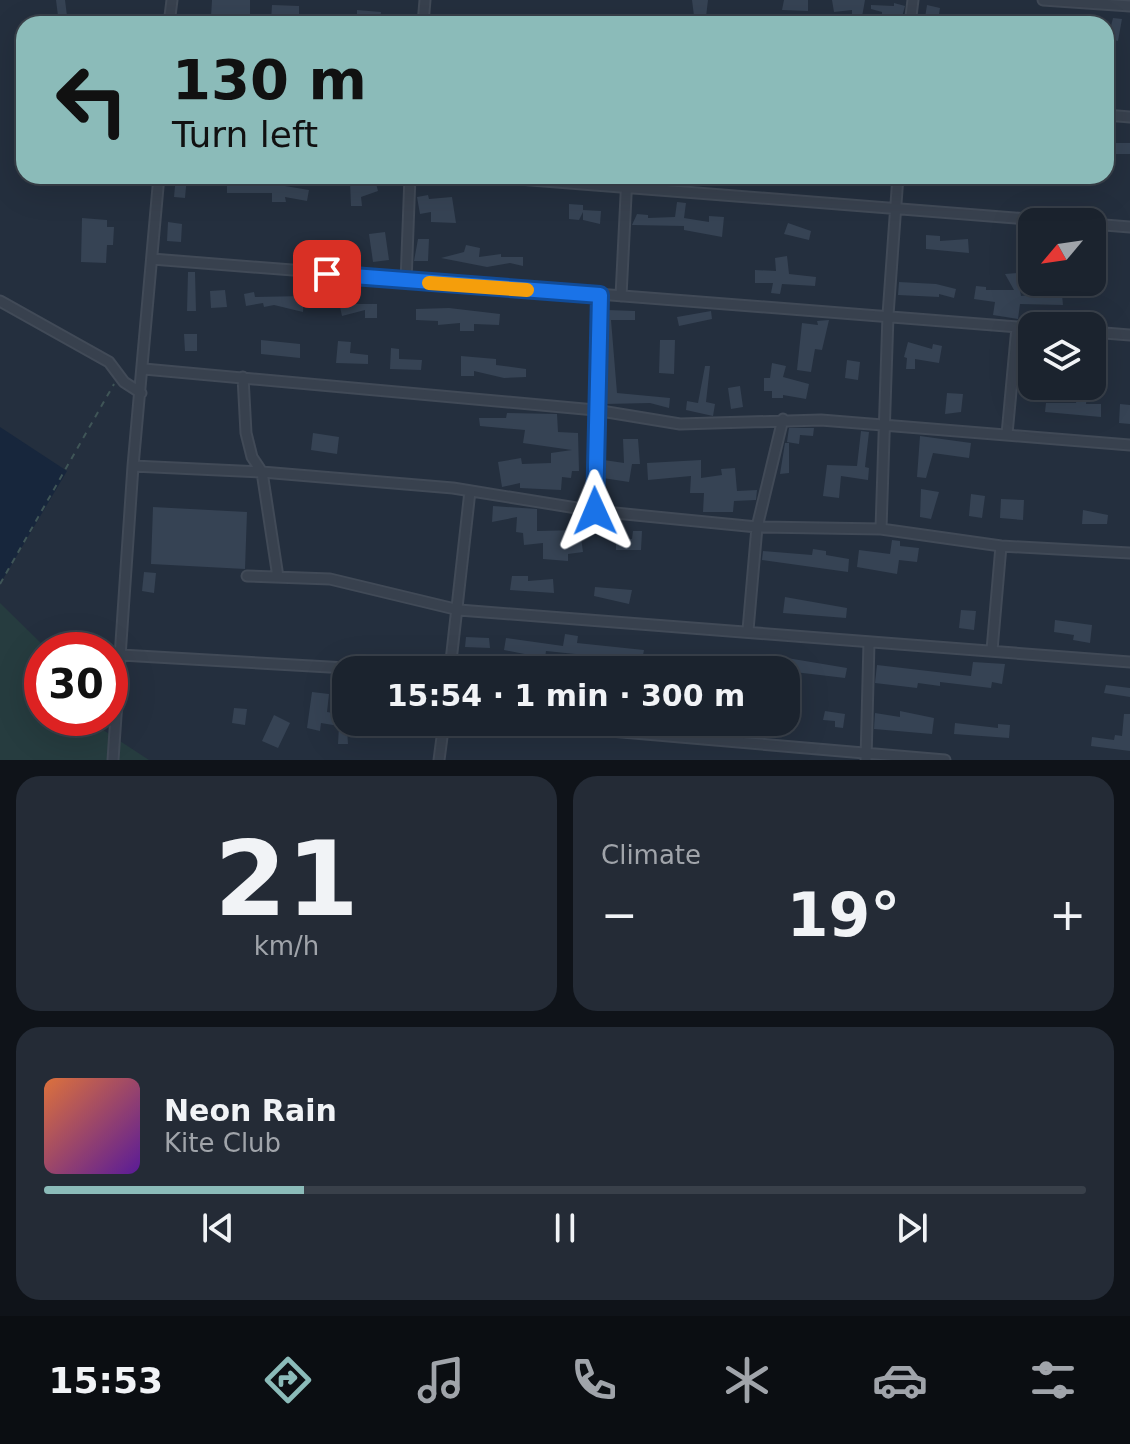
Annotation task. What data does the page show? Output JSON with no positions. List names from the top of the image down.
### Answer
{
  "north": "bottom left",
  "page": {
    "turn": ["130 m", "Turn left"],
    "limit": "30",
    "trip": "15:54 · 1 min · 300 m",
    "tile": [
      ["21", "km/h"],
      "Climate"
    ],
    "heat": ["−", "19°", "+"],
    "song": ["Neon Rain", "Kite Club"],
    "tabs": "15:53"
  }
}
